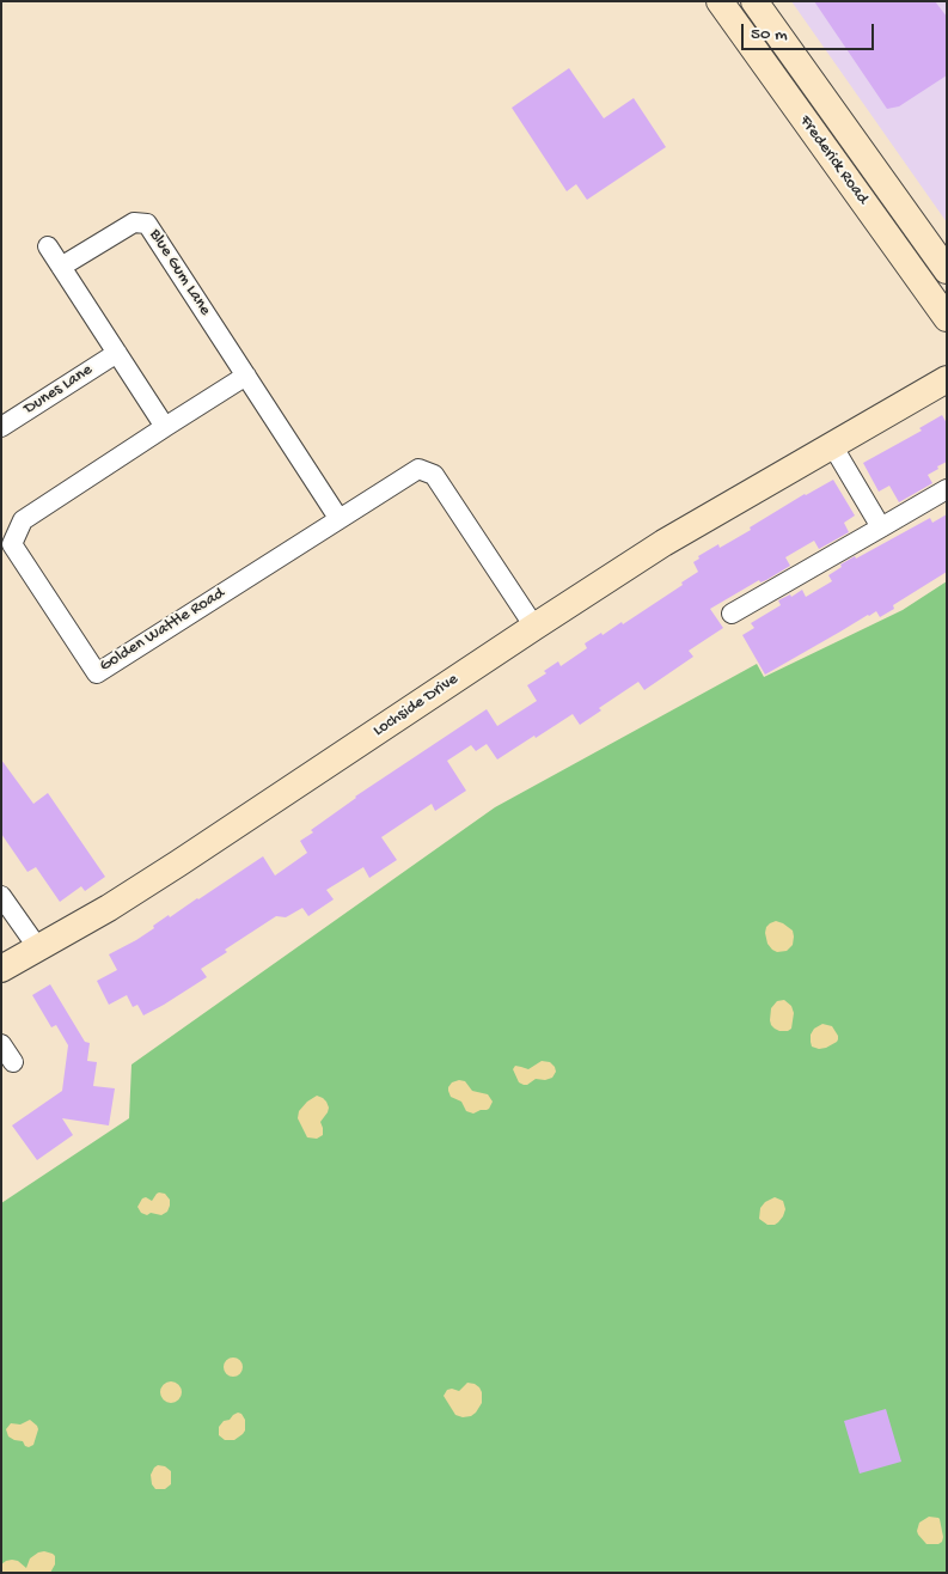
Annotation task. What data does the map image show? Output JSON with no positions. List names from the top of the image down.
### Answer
{
  "streets": {
    "street": [
      "Frederick Road",
      "Blue Gum Lane",
      "Dunes Lane",
      "Golden Wattle Road",
      "Lochside Drive"
    ]
  },
  "crossings": [
    ["Blue Gum Lane", "Golden Wattle Road"],
    ["Golden Wattle Road", "Lochside Drive"]
  ],
  "scale_bar": "50 m"
}
